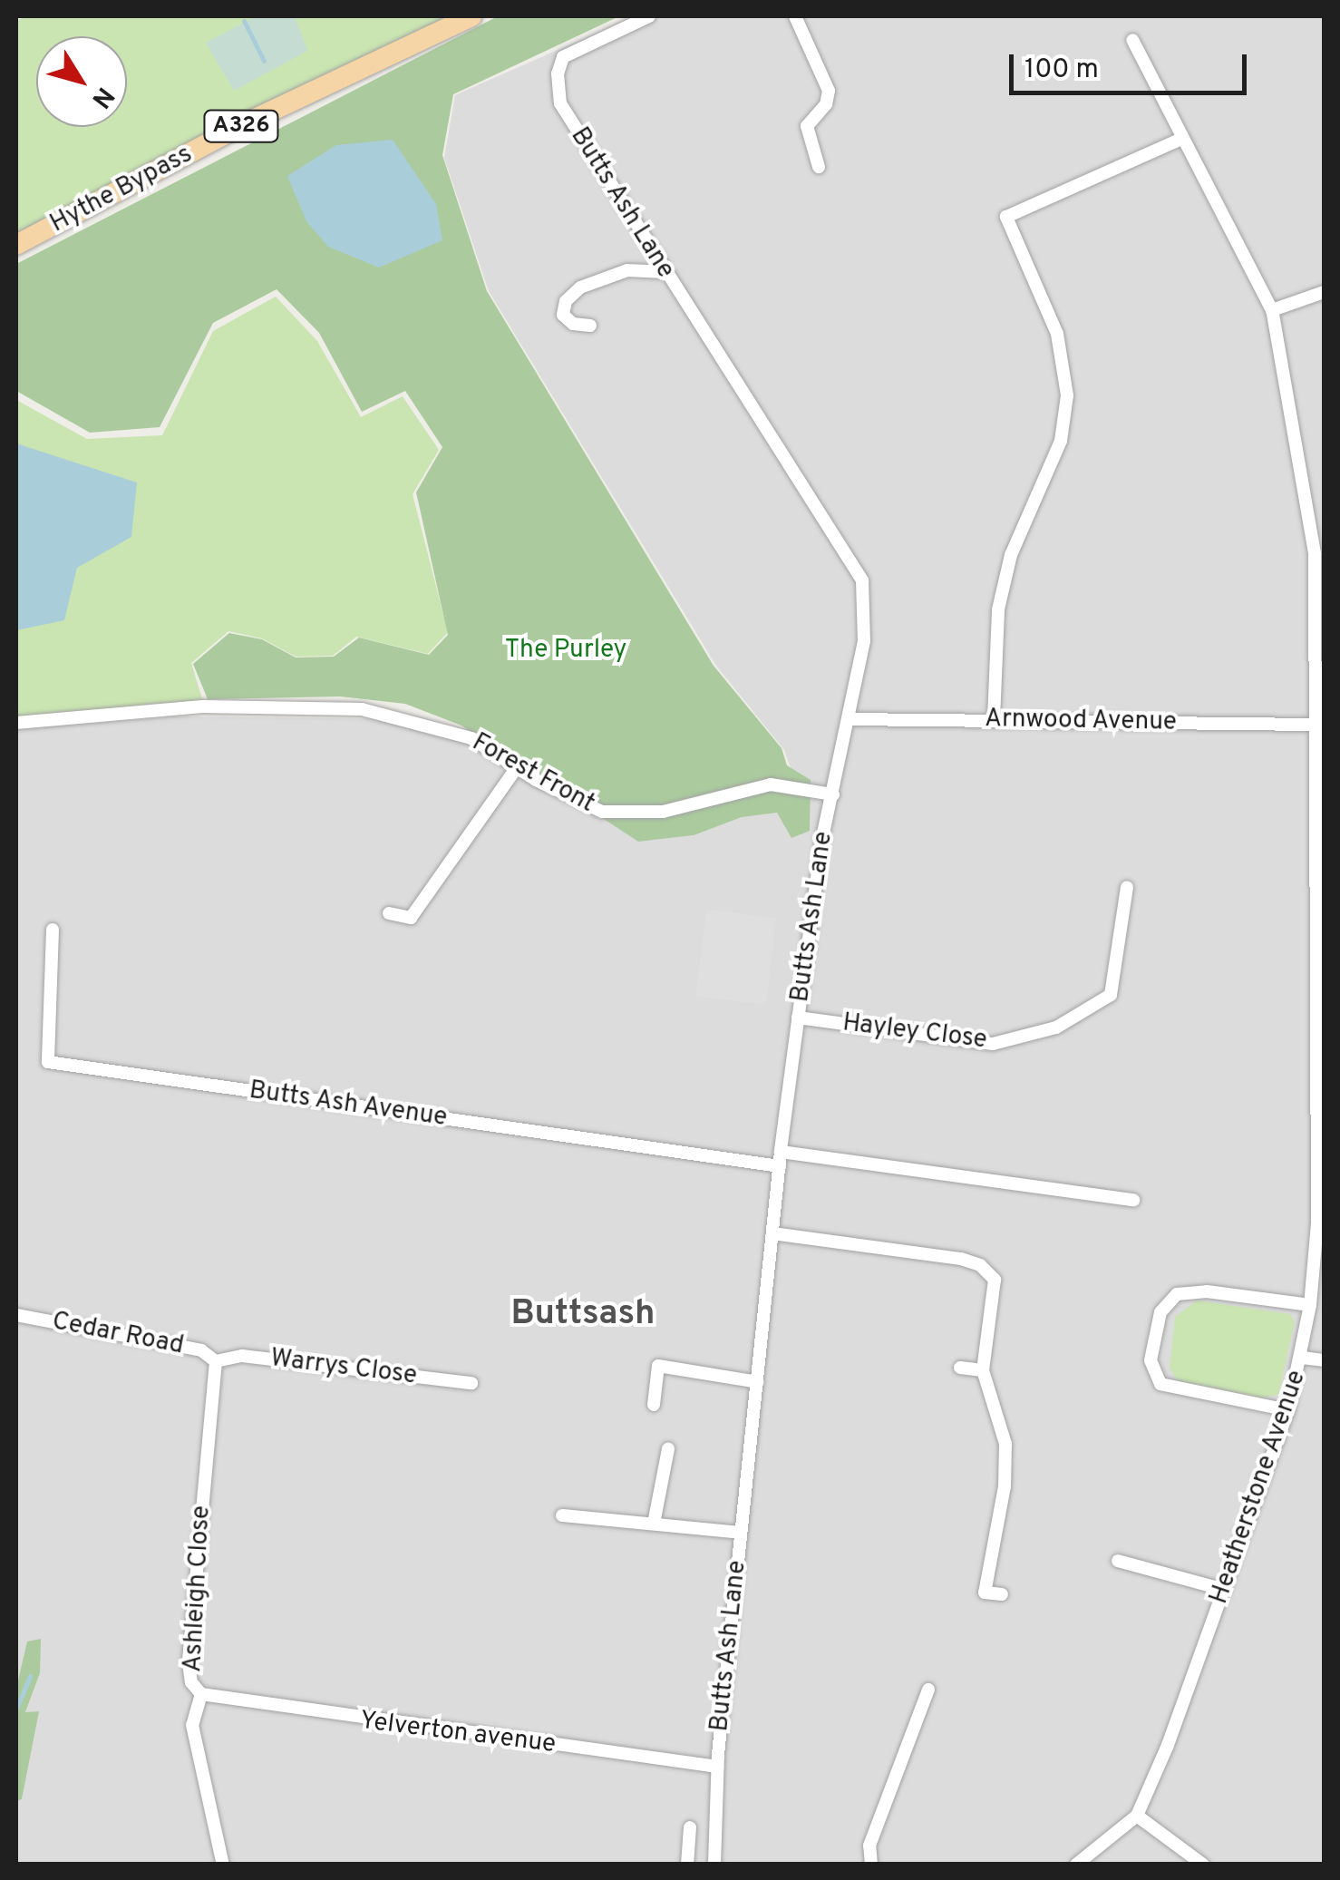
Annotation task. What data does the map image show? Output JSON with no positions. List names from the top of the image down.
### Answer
{
  "streets": {
    "main road": ["A326", "Hythe Bypass"],
    "street": [
      "Butts Ash Lane",
      "Arnwood Avenue",
      "Forest Front",
      "Hayley Close",
      "Butts Ash Avenue",
      "Cedar Road",
      "Warrys Close",
      "Heatherstone Avenue",
      "Ashleigh Close",
      "Yelverton avenue"
    ]
  },
  "crossings": [
    ["Butts Ash Lane", "Arnwood Avenue"],
    ["Butts Ash Lane", "Forest Front"],
    ["Butts Ash Lane", "Hayley Close"],
    ["Butts Ash Lane", "Butts Ash Avenue"],
    ["Butts Ash Lane", "Yelverton avenue"],
    ["Arnwood Avenue", "Heatherstone Avenue"],
    ["Cedar Road", "Warrys Close"],
    ["Cedar Road", "Ashleigh Close"],
    ["Warrys Close", "Ashleigh Close"],
    ["Ashleigh Close", "Yelverton avenue"]
  ],
  "districts": ["Buttsash"],
  "parks": ["The Purley"],
  "scale_bar": "100 m",
  "north": "bottom right"
}
